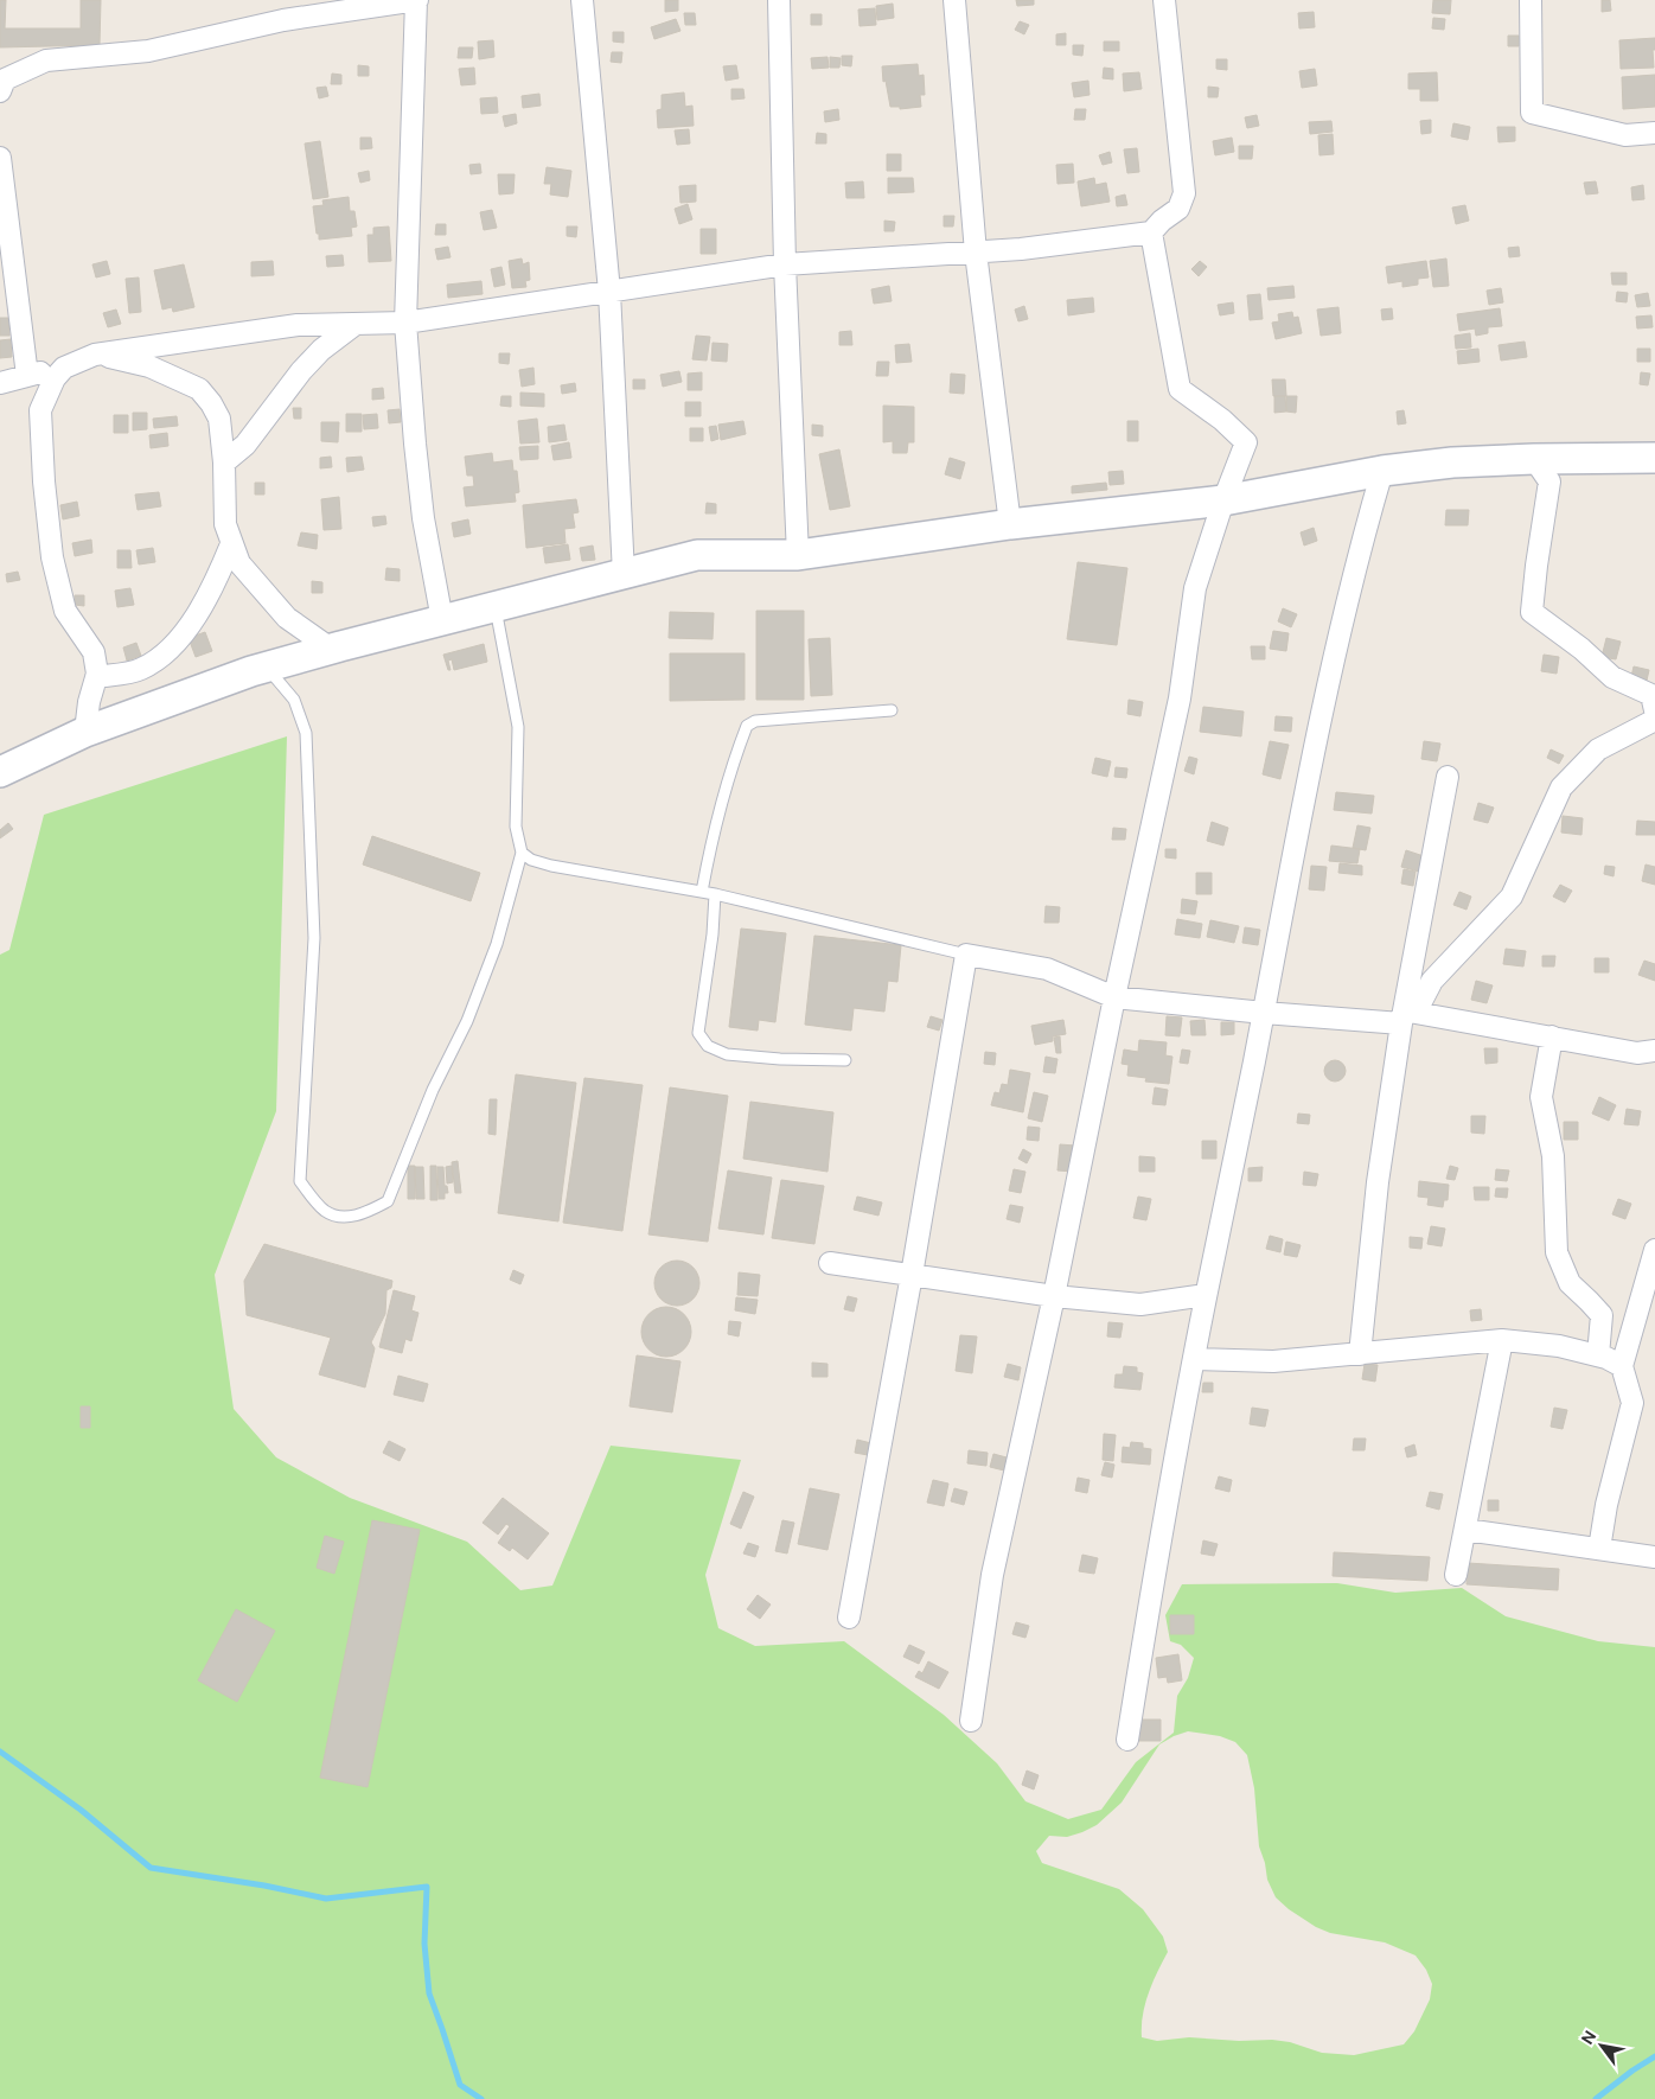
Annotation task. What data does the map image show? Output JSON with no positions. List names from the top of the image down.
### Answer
{
  "north": "top left"
}
